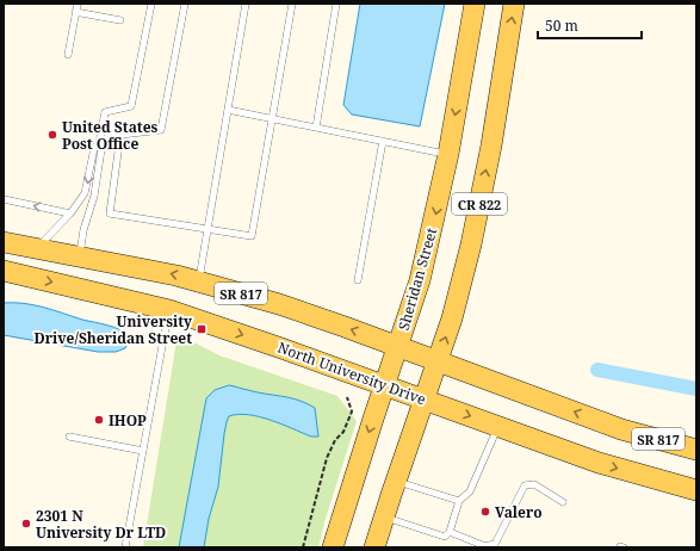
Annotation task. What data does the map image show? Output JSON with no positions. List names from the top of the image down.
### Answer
{
  "streets": {
    "main road": [
      "CR 822",
      "Sheridan Street",
      "SR 817",
      "North University Drive"
    ]
  },
  "crossings": [
    ["CR 822", "SR 817"],
    ["CR 822", "North University Drive"],
    ["Sheridan Street", "SR 817"],
    ["Sheridan Street", "North University Drive"]
  ],
  "places": {
    "other": [
      "United States Post Office",
      "IHOP",
      "Valero",
      "2301 N University Dr LTD"
    ],
    "transit": ["University Drive/Sheridan Street"]
  },
  "scale_bar": "50 m"
}
